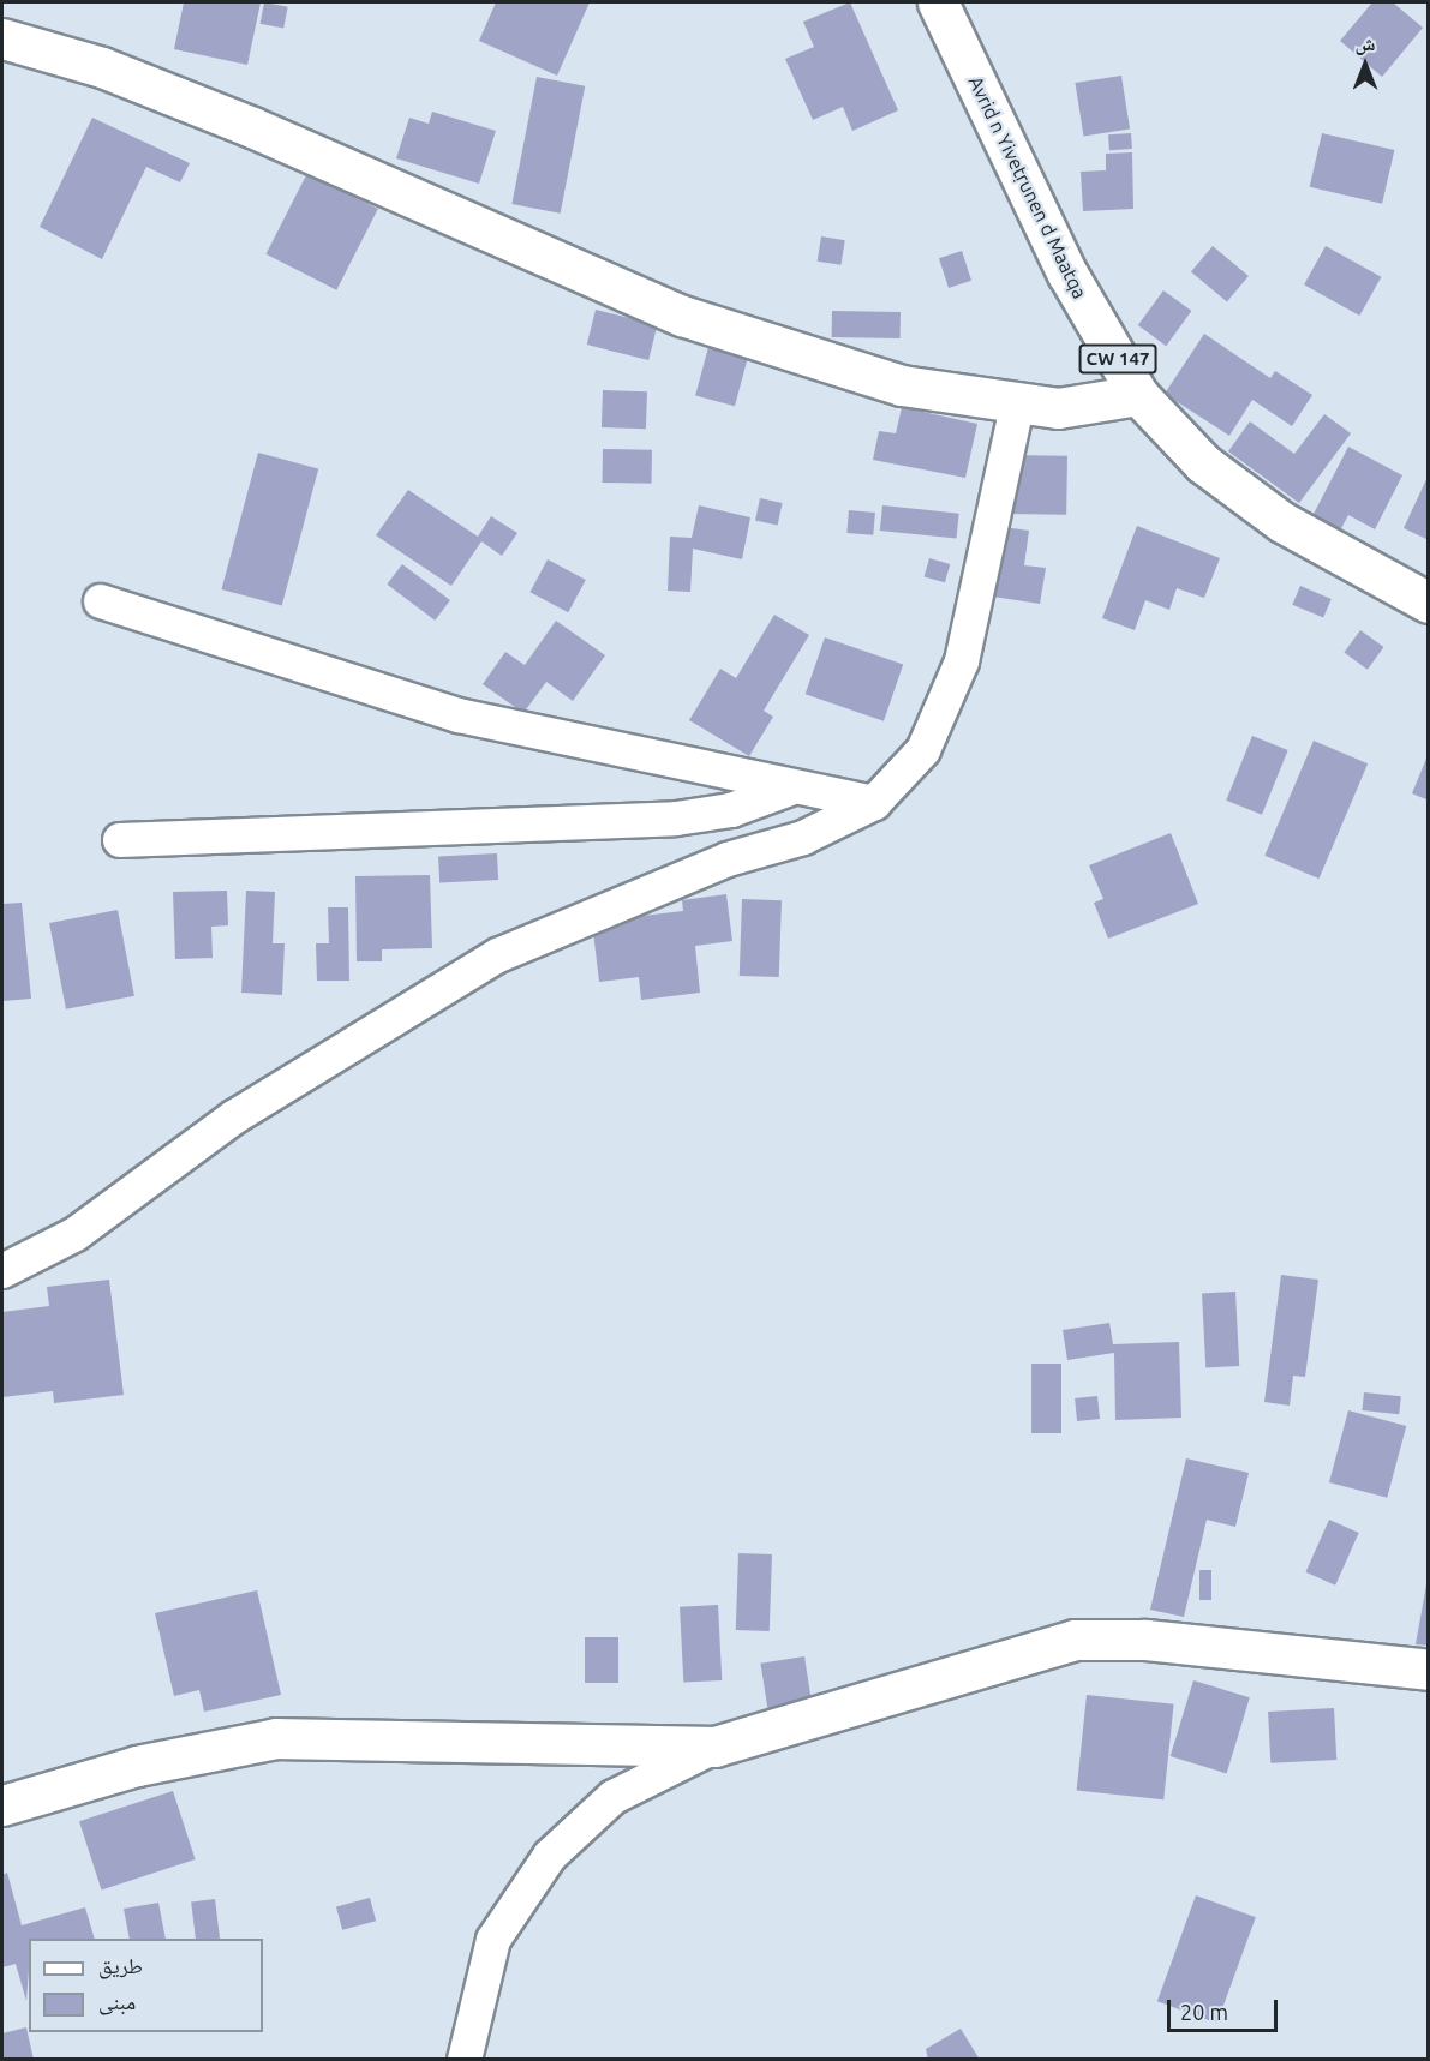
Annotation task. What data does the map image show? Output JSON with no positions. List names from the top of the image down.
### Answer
{
  "streets": {
    "street": ["Avrid n Yivetṛunen d Maatqa", "CW 147"]
  },
  "legend": ["طريق", "مبنى"],
  "scale_bar": "20 m",
  "north": "top"
}
